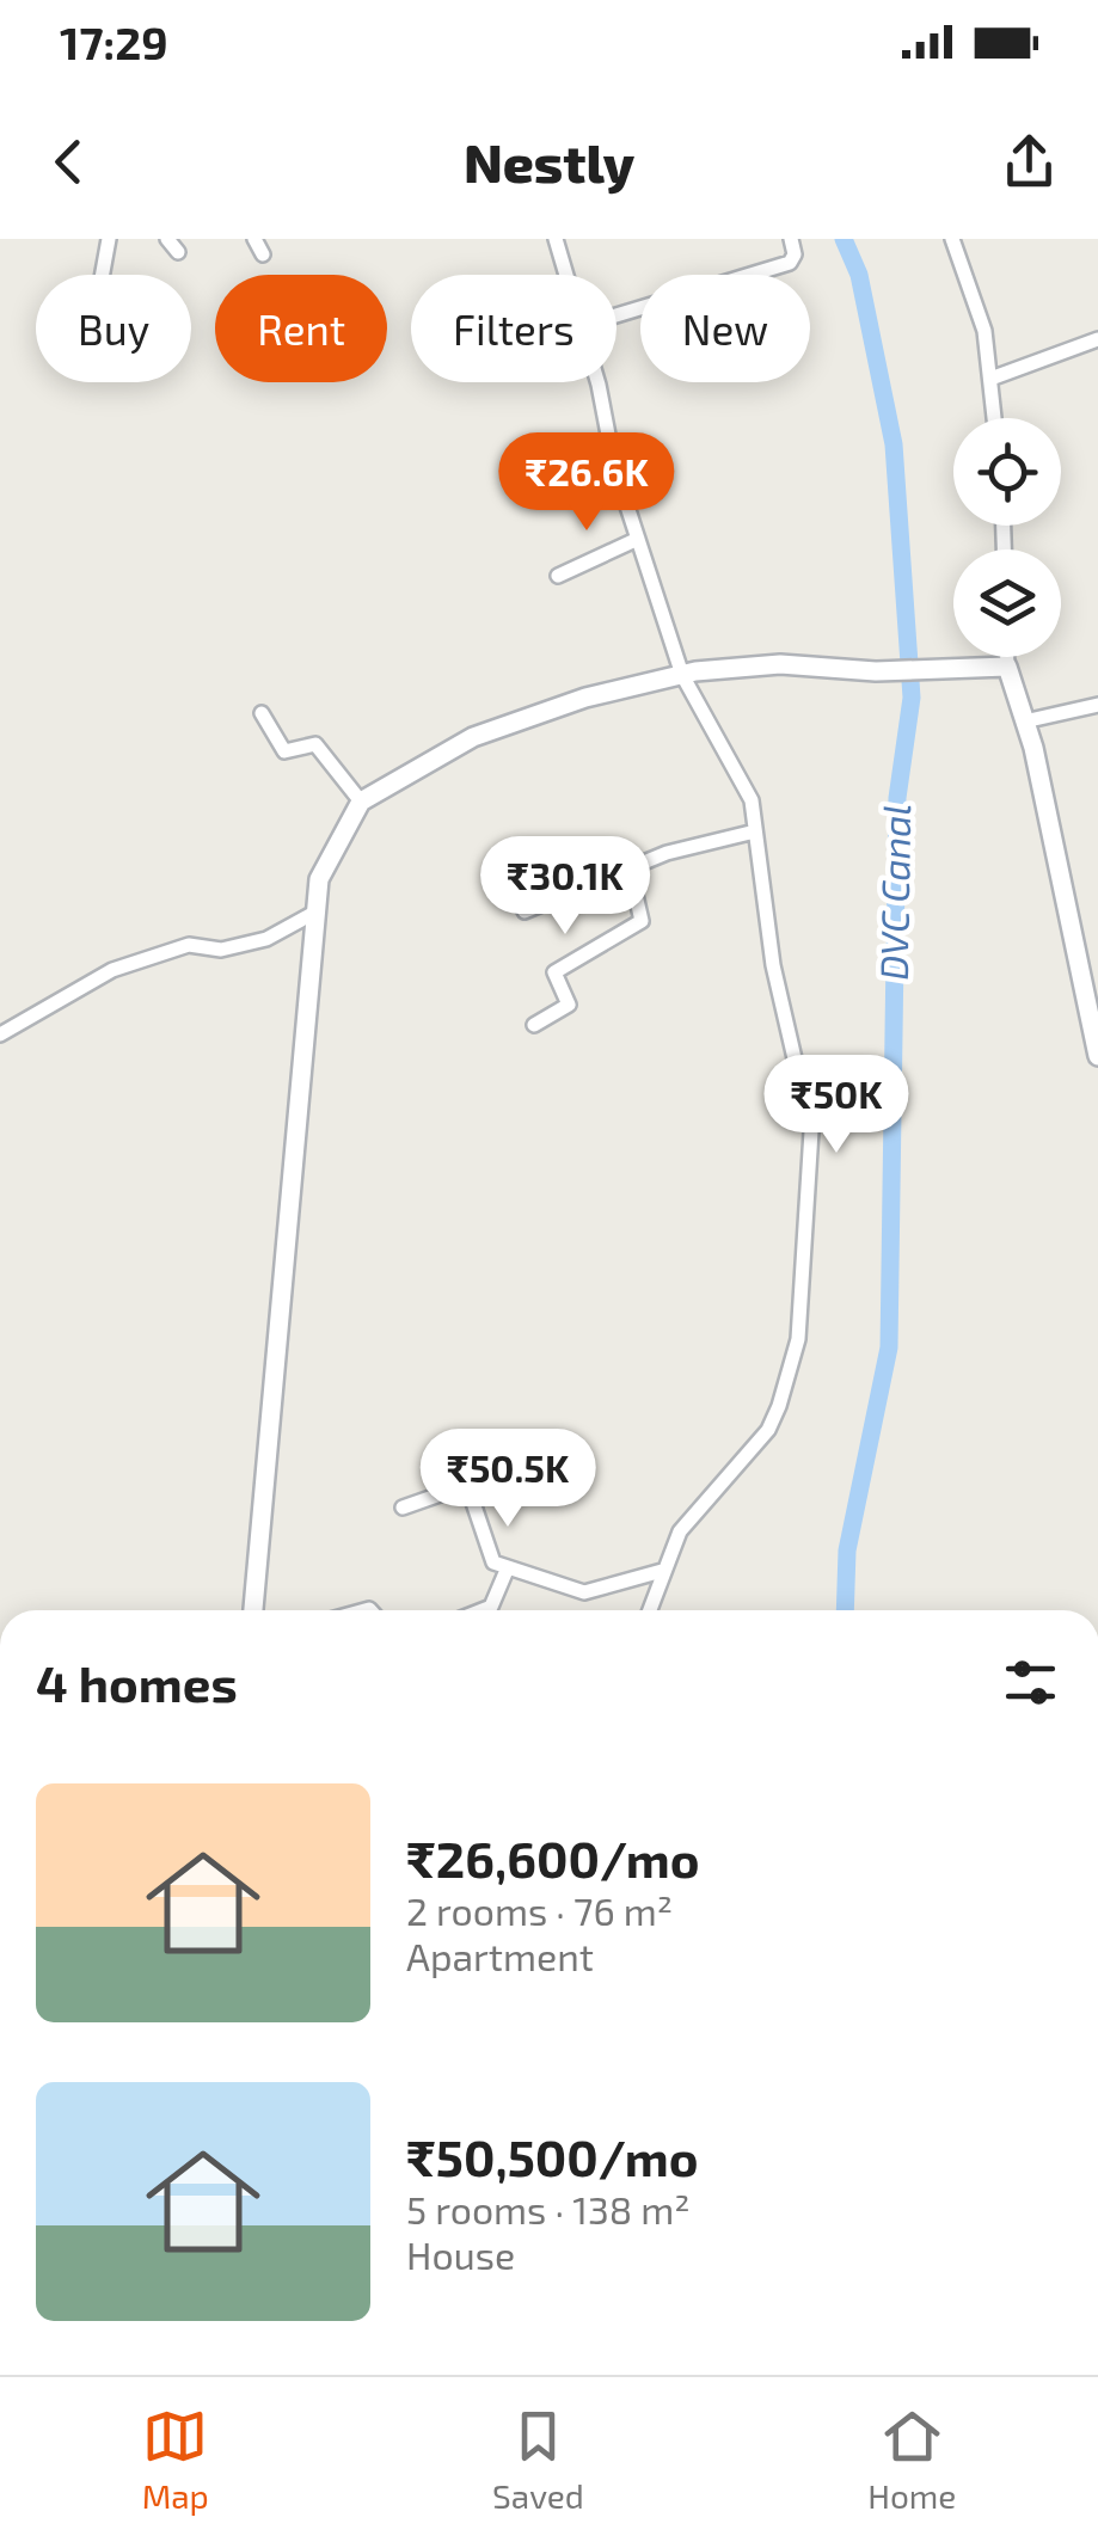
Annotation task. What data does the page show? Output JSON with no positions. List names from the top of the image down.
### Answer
{
  "water": ["DVC Canal"],
  "page": {
    "status": "17:29",
    "header": "Nestly",
    "chip": [
      "Buy",
      "Rent",
      "Filters",
      "New"
    ],
    "price": [
      "₹26.6K",
      "₹30.1K",
      "₹50K",
      "₹50.5K"
    ],
    "heading": "4 homes",
    "list": [
      {
        "name": "₹26,600/mo",
        "note": "2 rooms · 76 m² · Apartment"
      },
      {
        "name": "₹50,500/mo",
        "note": "5 rooms · 138 m² · House"
      }
    ],
    "tabs": ["Map", "Saved", "Home"]
  }
}
